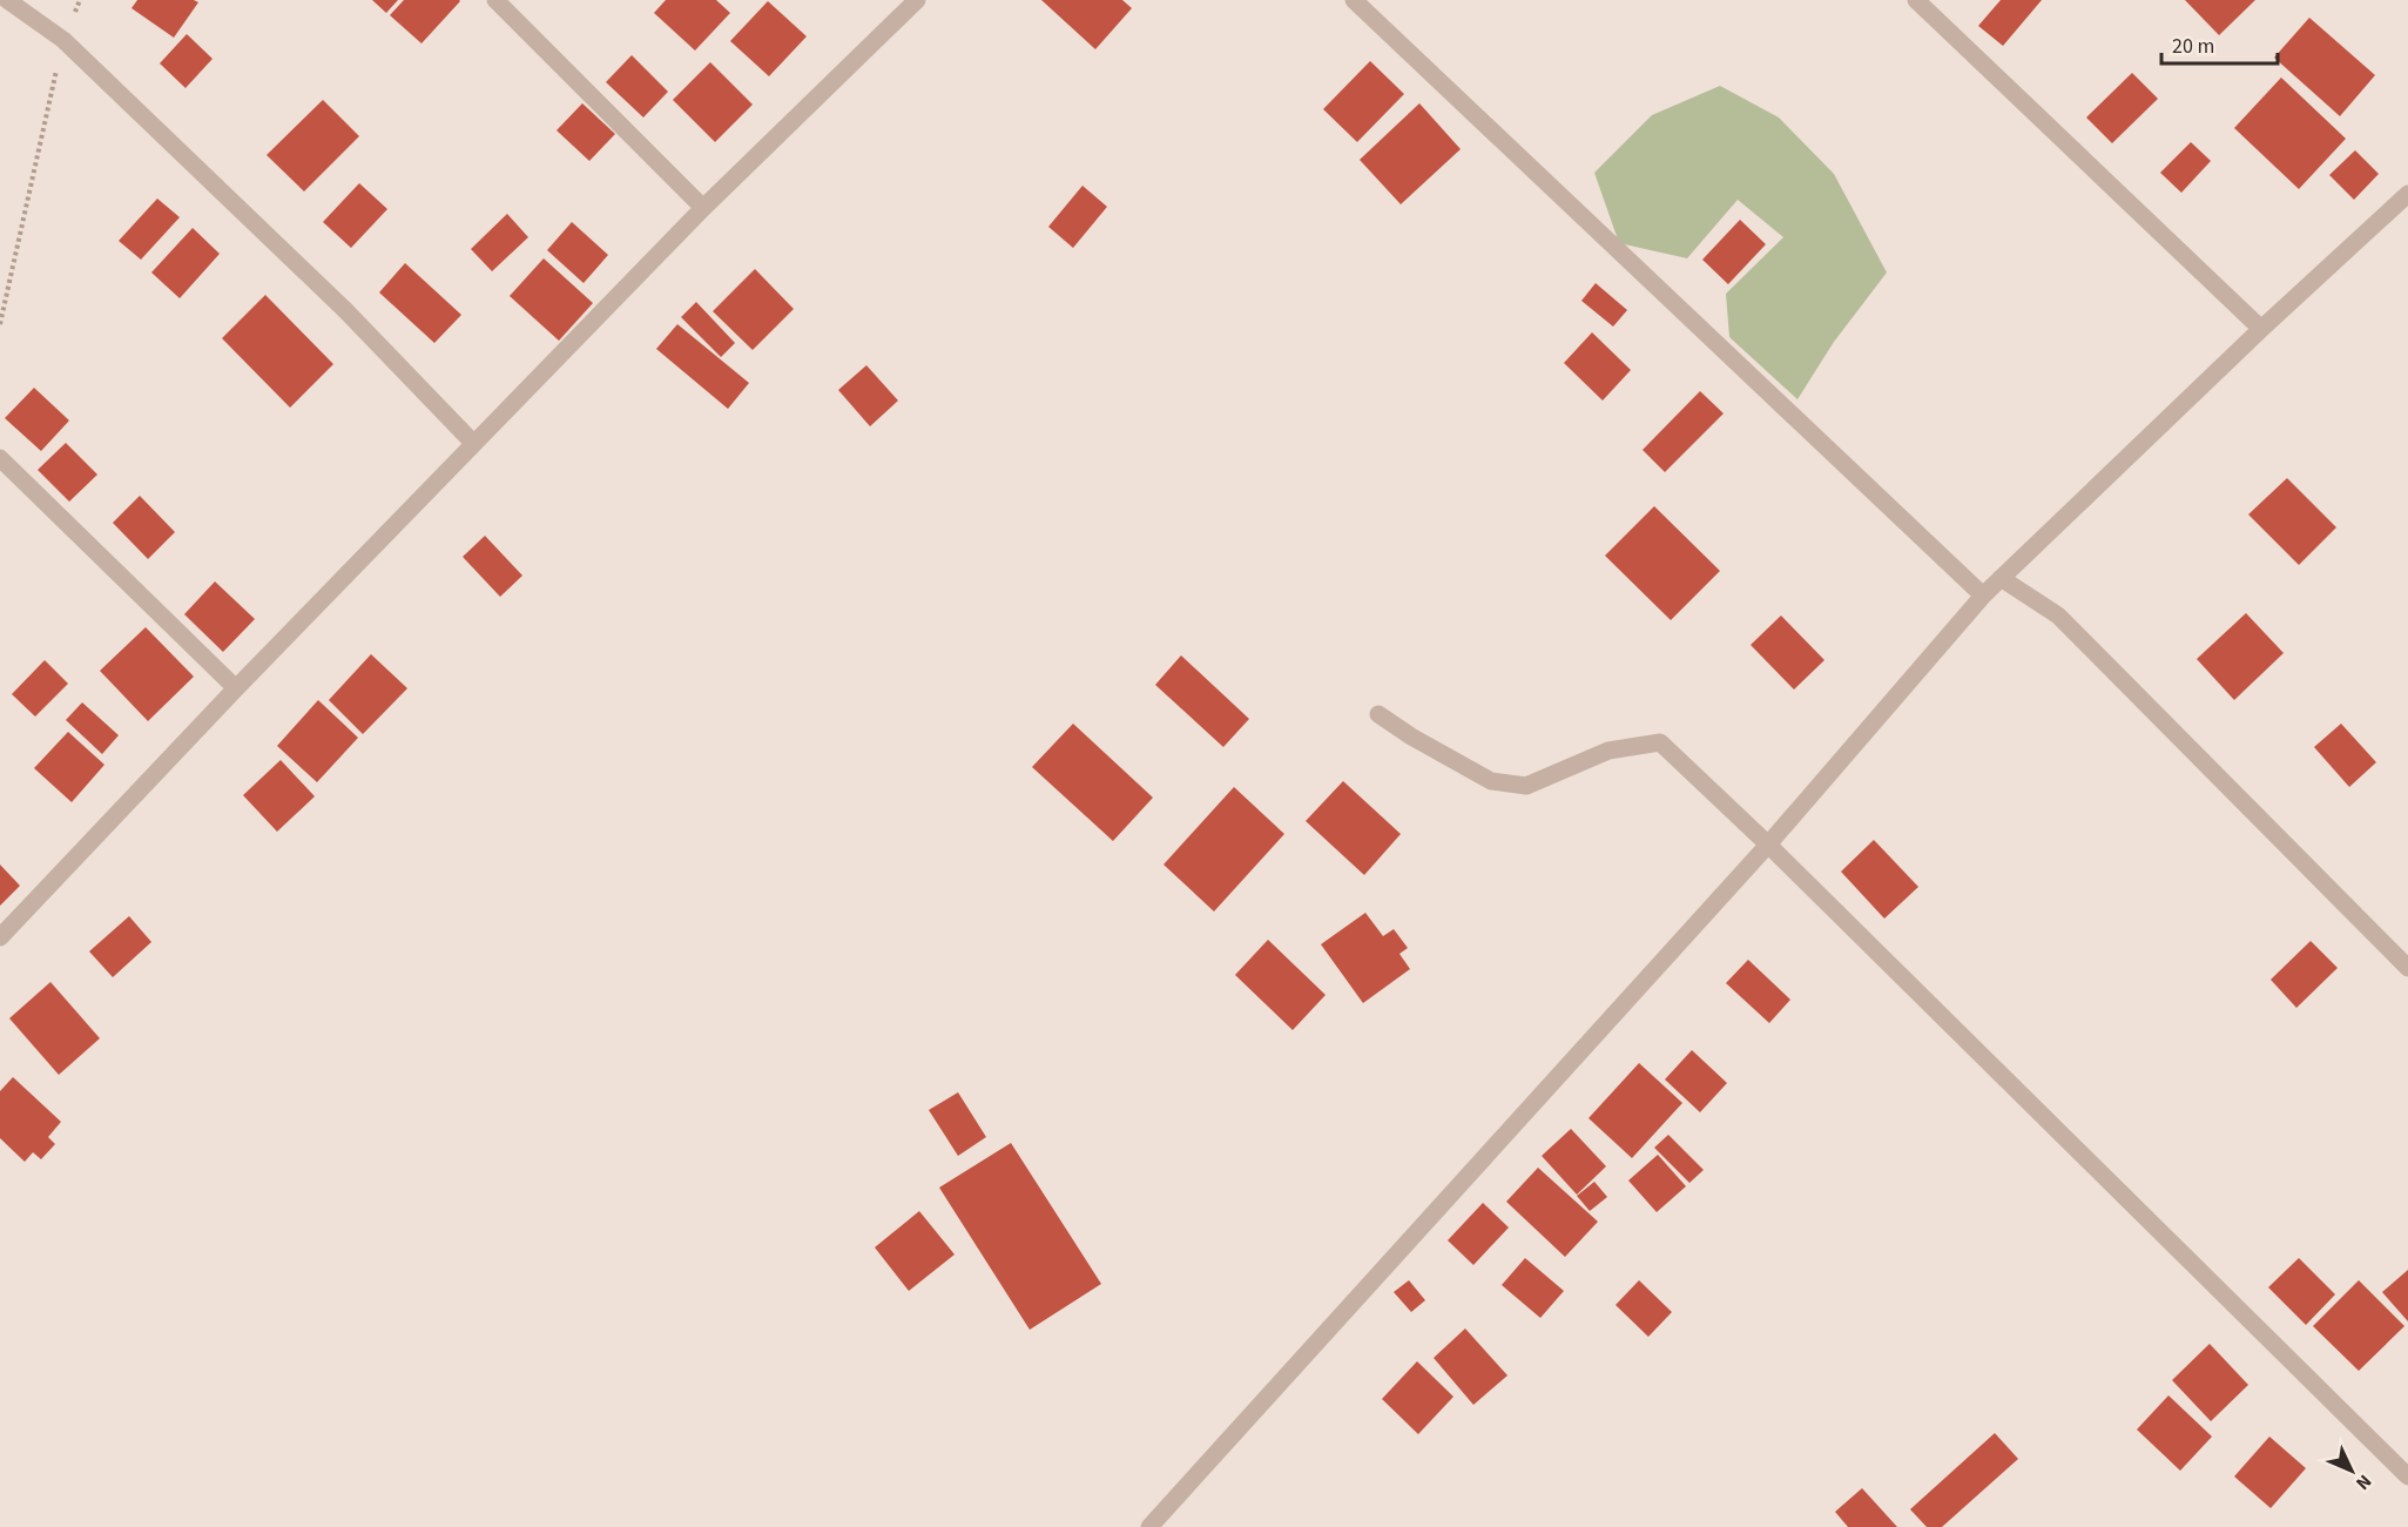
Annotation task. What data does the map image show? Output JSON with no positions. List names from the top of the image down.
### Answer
{
  "scale_bar": "20 m",
  "north": "bottom right"
}
